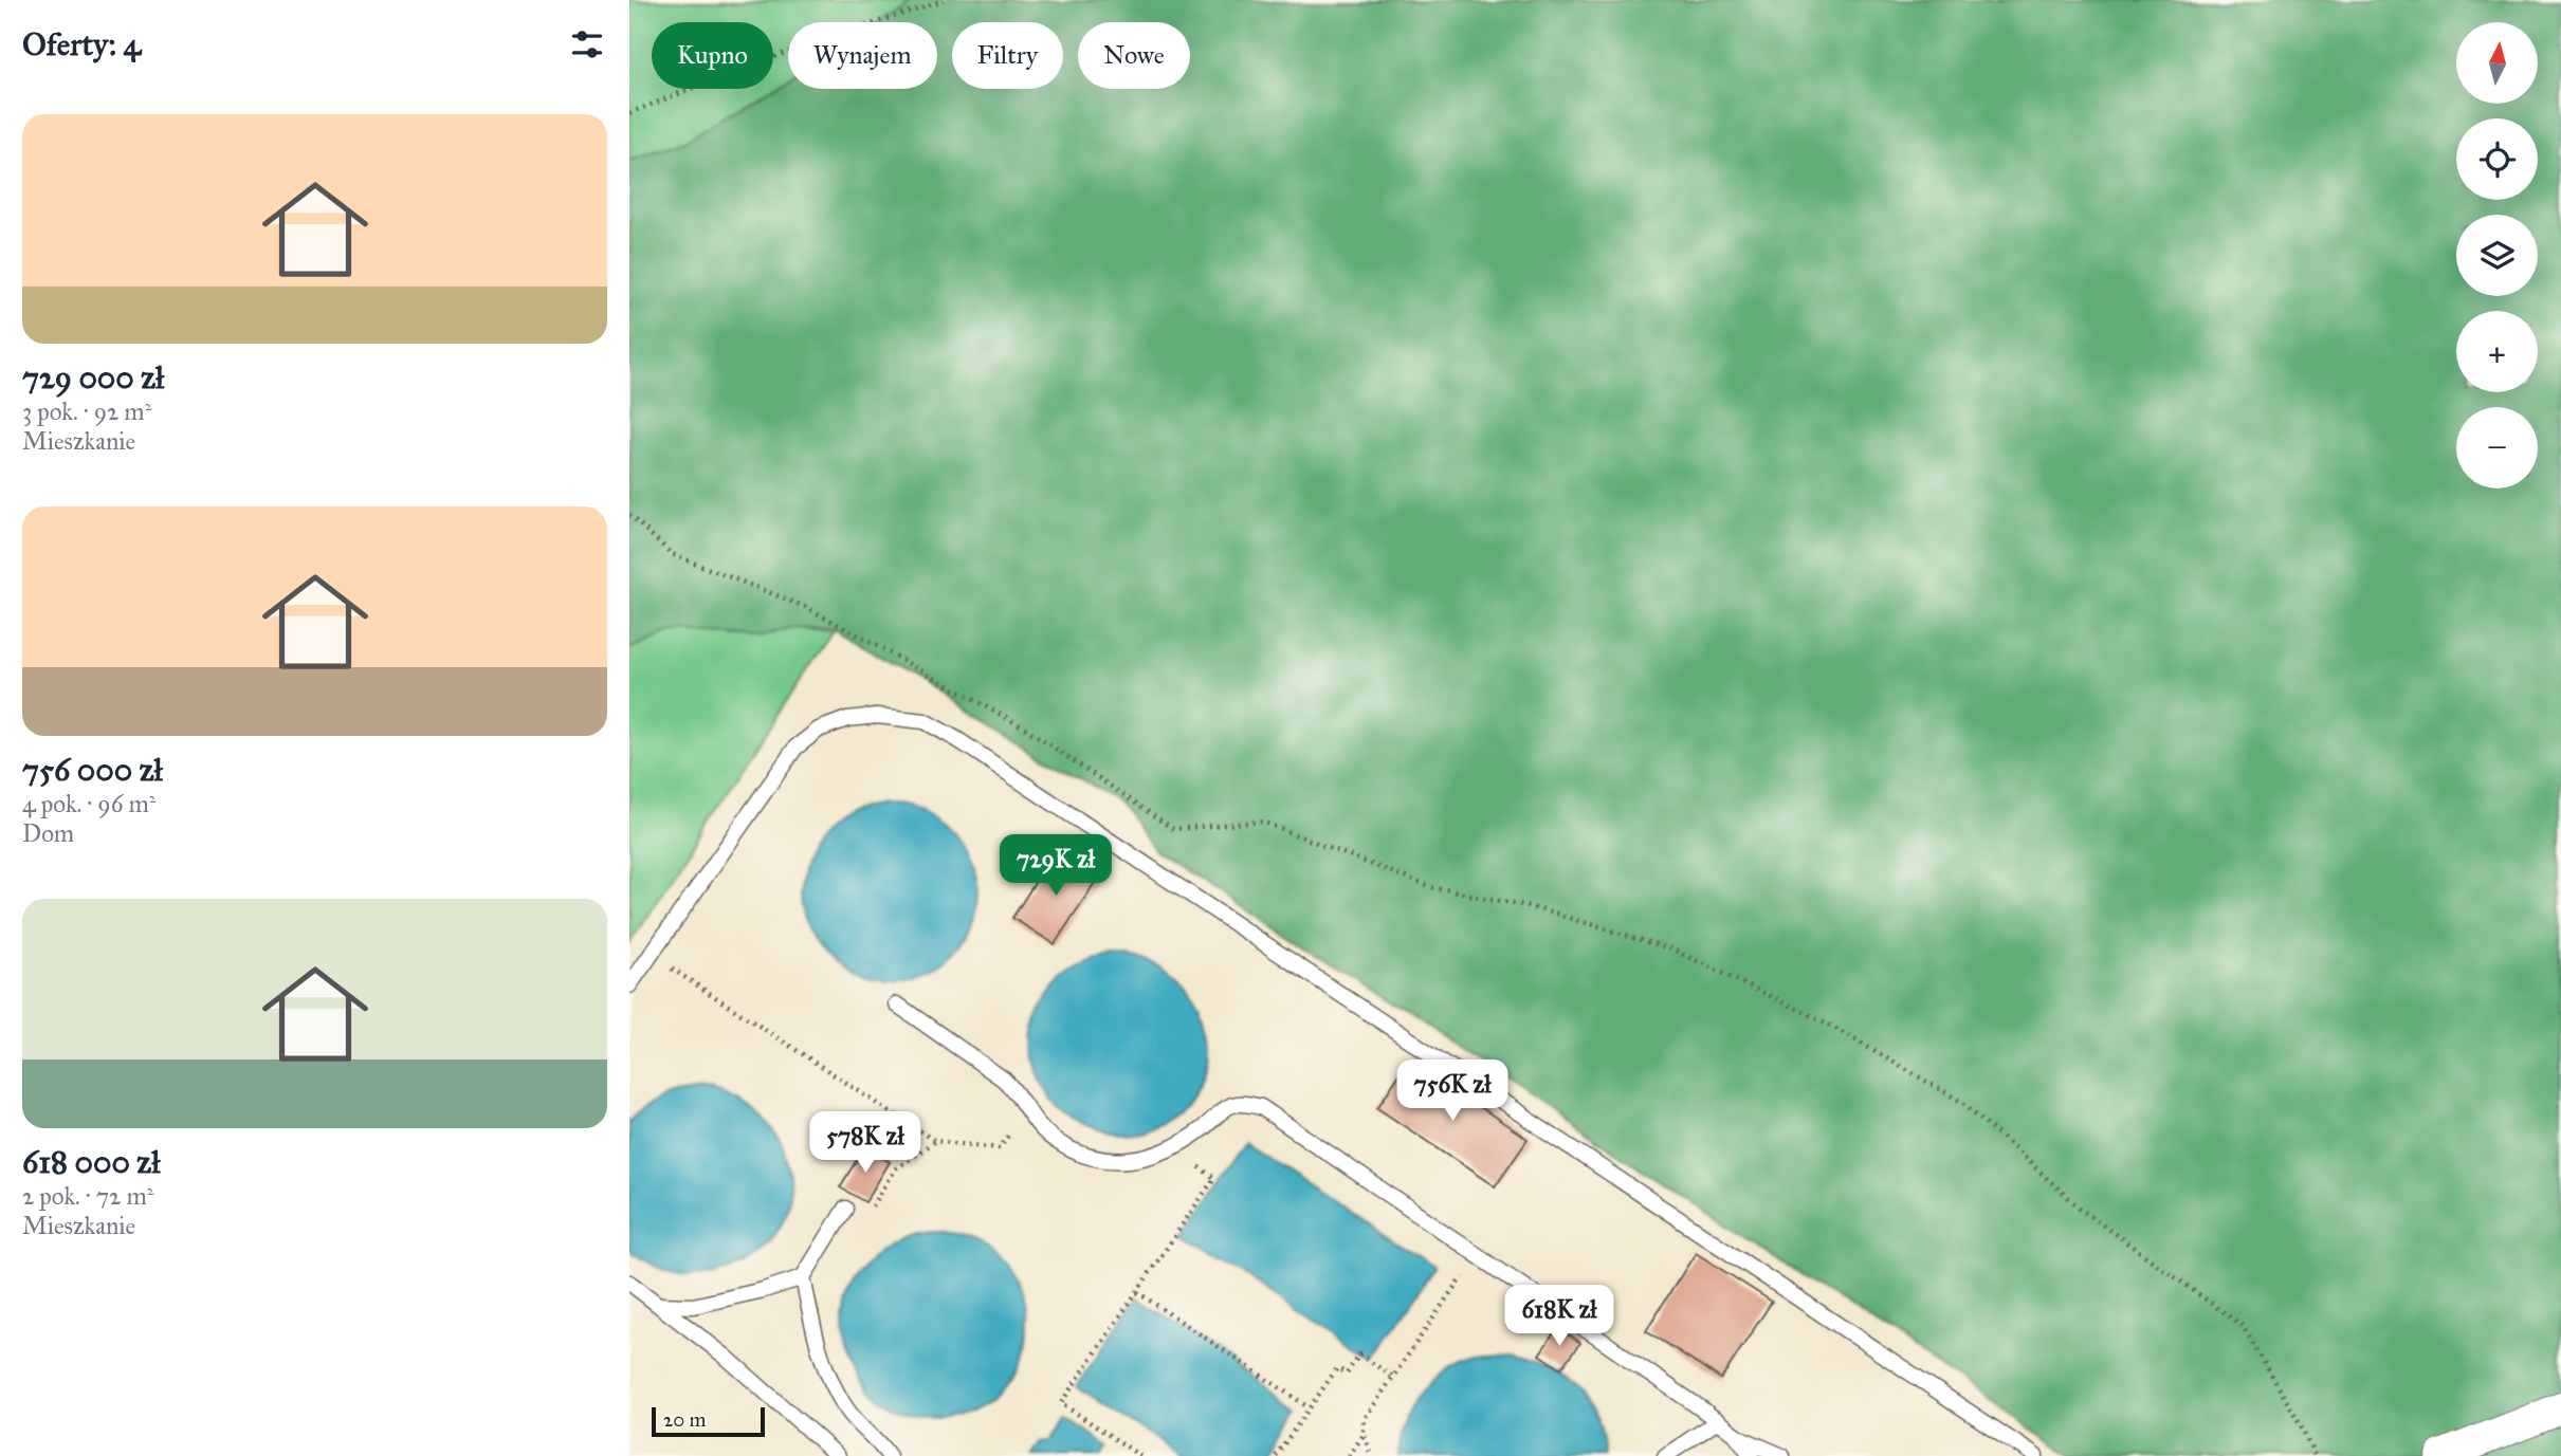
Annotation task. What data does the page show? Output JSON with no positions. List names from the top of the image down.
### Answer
{
  "scale_bar": "20 m",
  "north": "top",
  "page": {
    "heading": "Oferty: 4",
    "map_buttons": ["+", "−"],
    "chip": [
      "Kupno",
      "Wynajem",
      "Filtry",
      "Nowe"
    ],
    "list": [
      {
        "name": "729 000 zł",
        "note": "3 pok. · 92 m² · Mieszkanie"
      },
      {
        "name": "756 000 zł",
        "note": "4 pok. · 96 m² · Dom"
      },
      {
        "name": "618 000 zł",
        "note": "2 pok. · 72 m² · Mieszkanie"
      }
    ],
    "price": [
      "729K zł",
      "756K zł",
      "578K zł",
      "618K zł"
    ],
    "scale": "20 m"
  }
}
